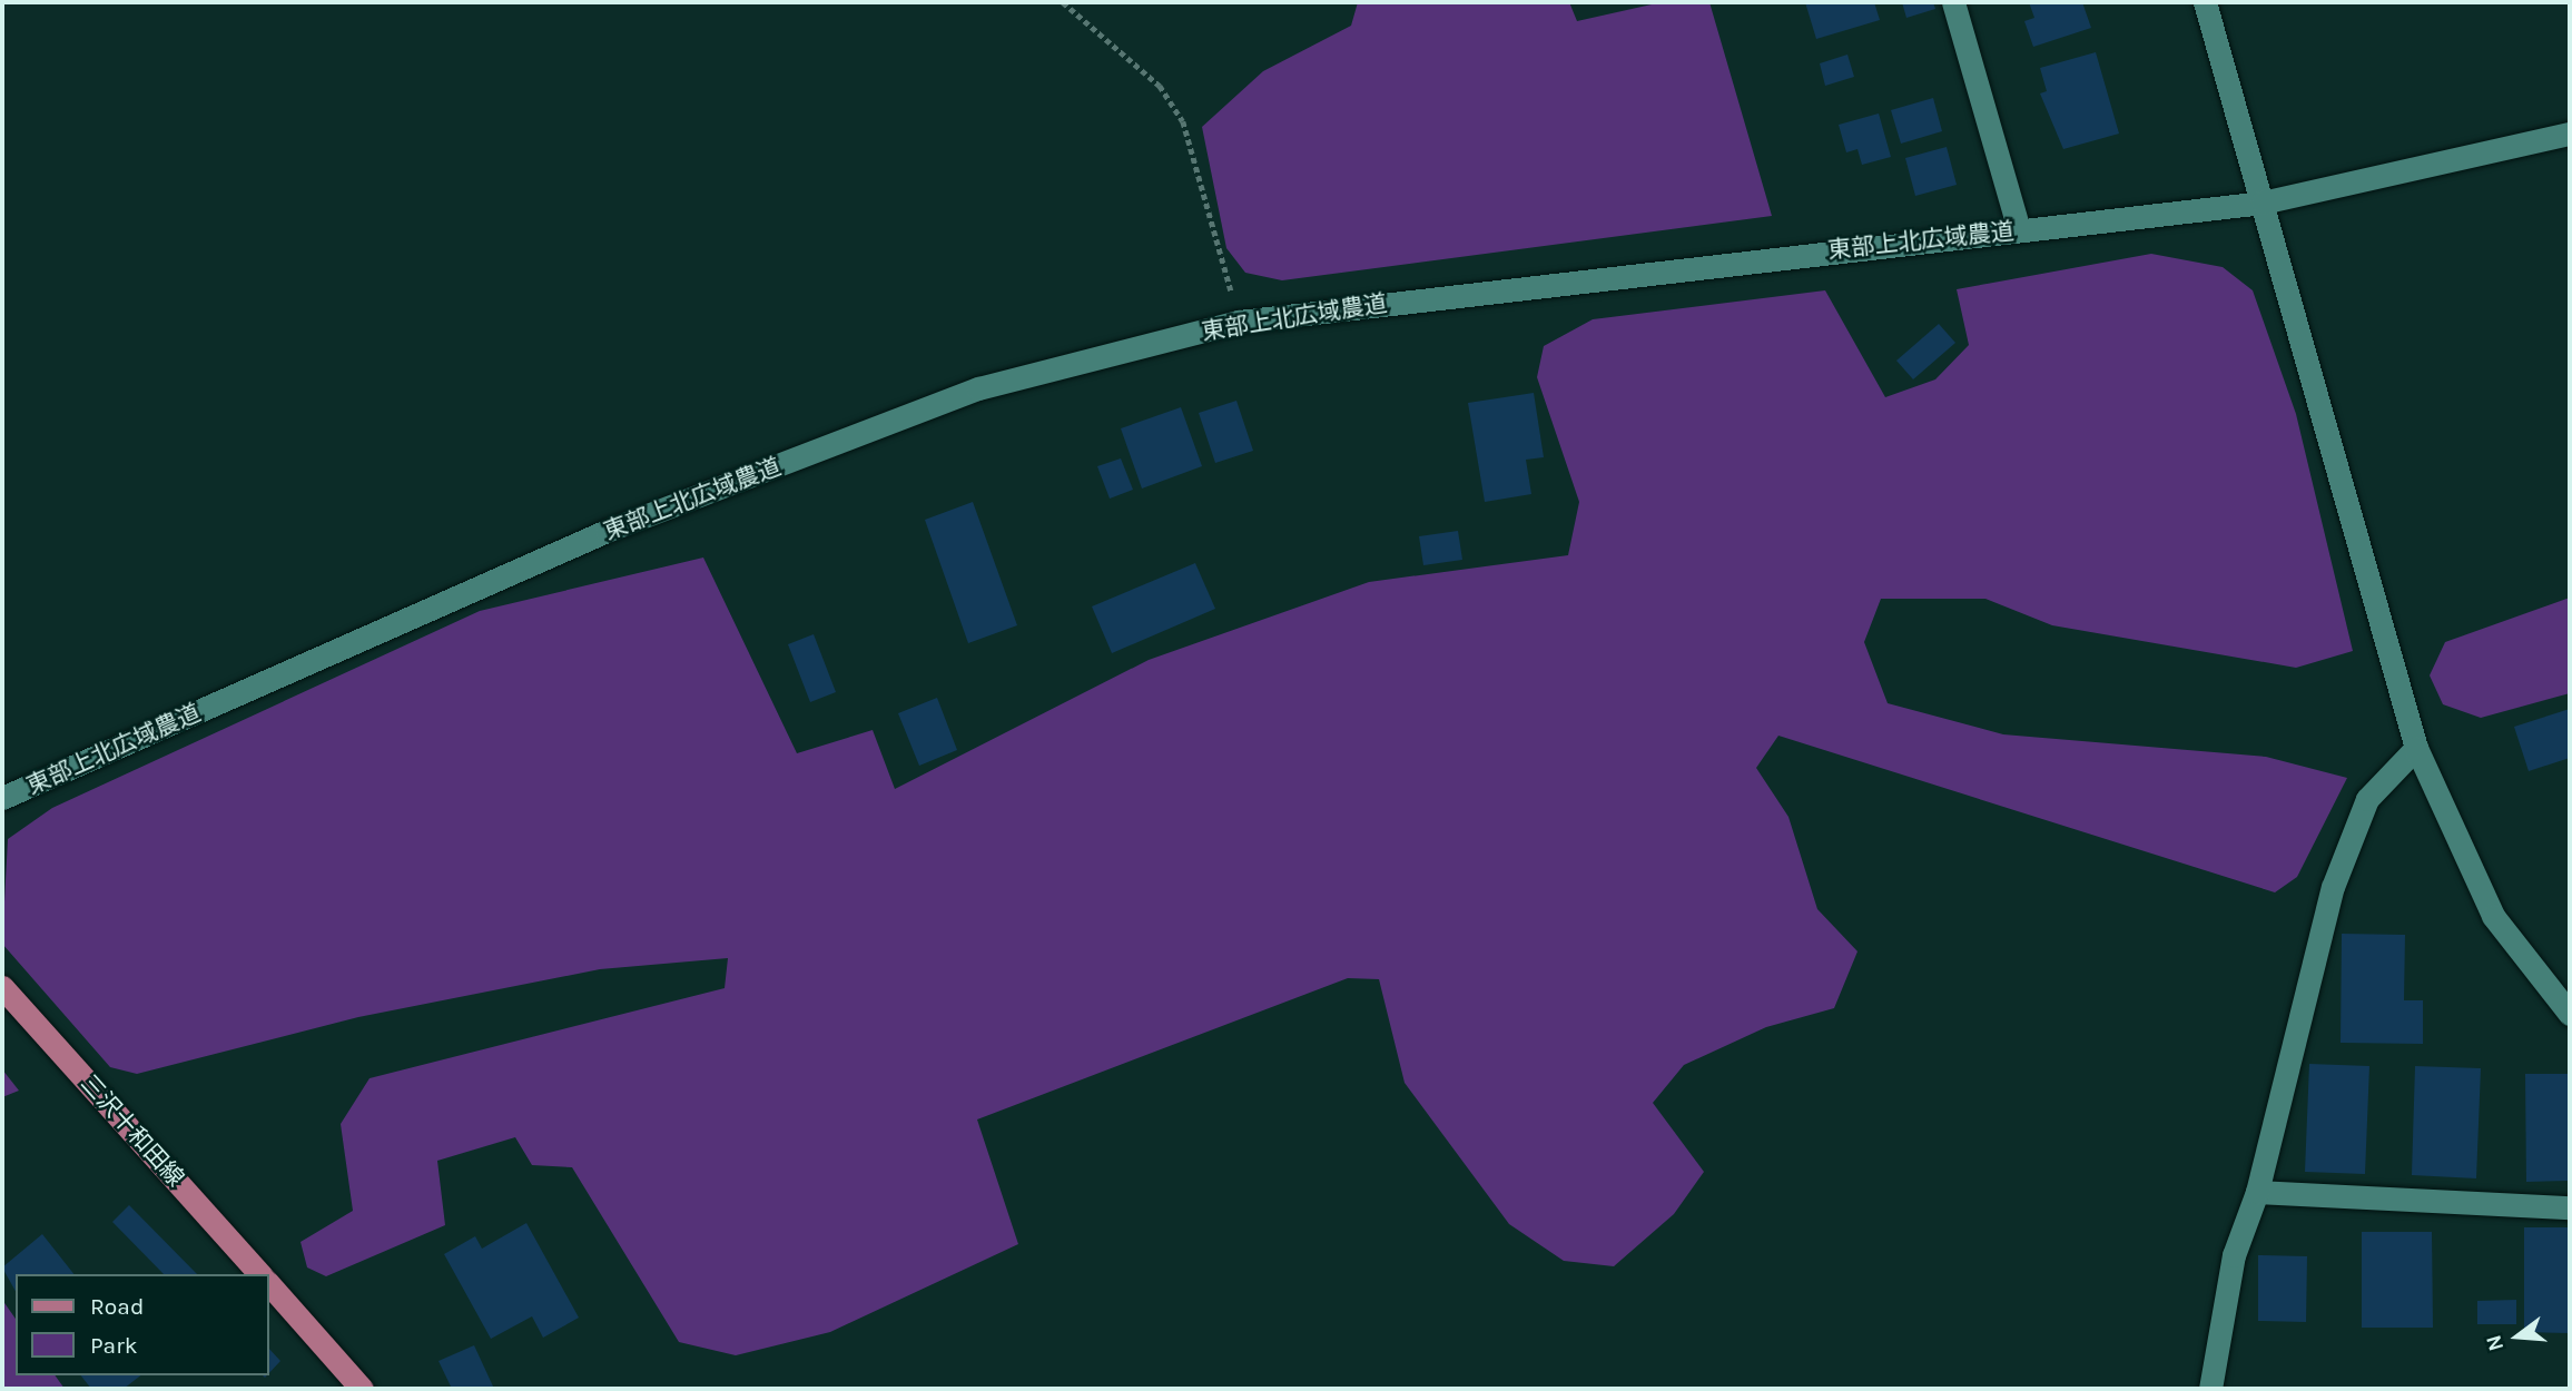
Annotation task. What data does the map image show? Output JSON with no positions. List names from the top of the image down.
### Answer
{
  "streets": {
    "main road": ["三沢十和田線"],
    "street": ["東部上北広域農道"]
  },
  "legend": ["Road", "Park"],
  "north": "left"
}
